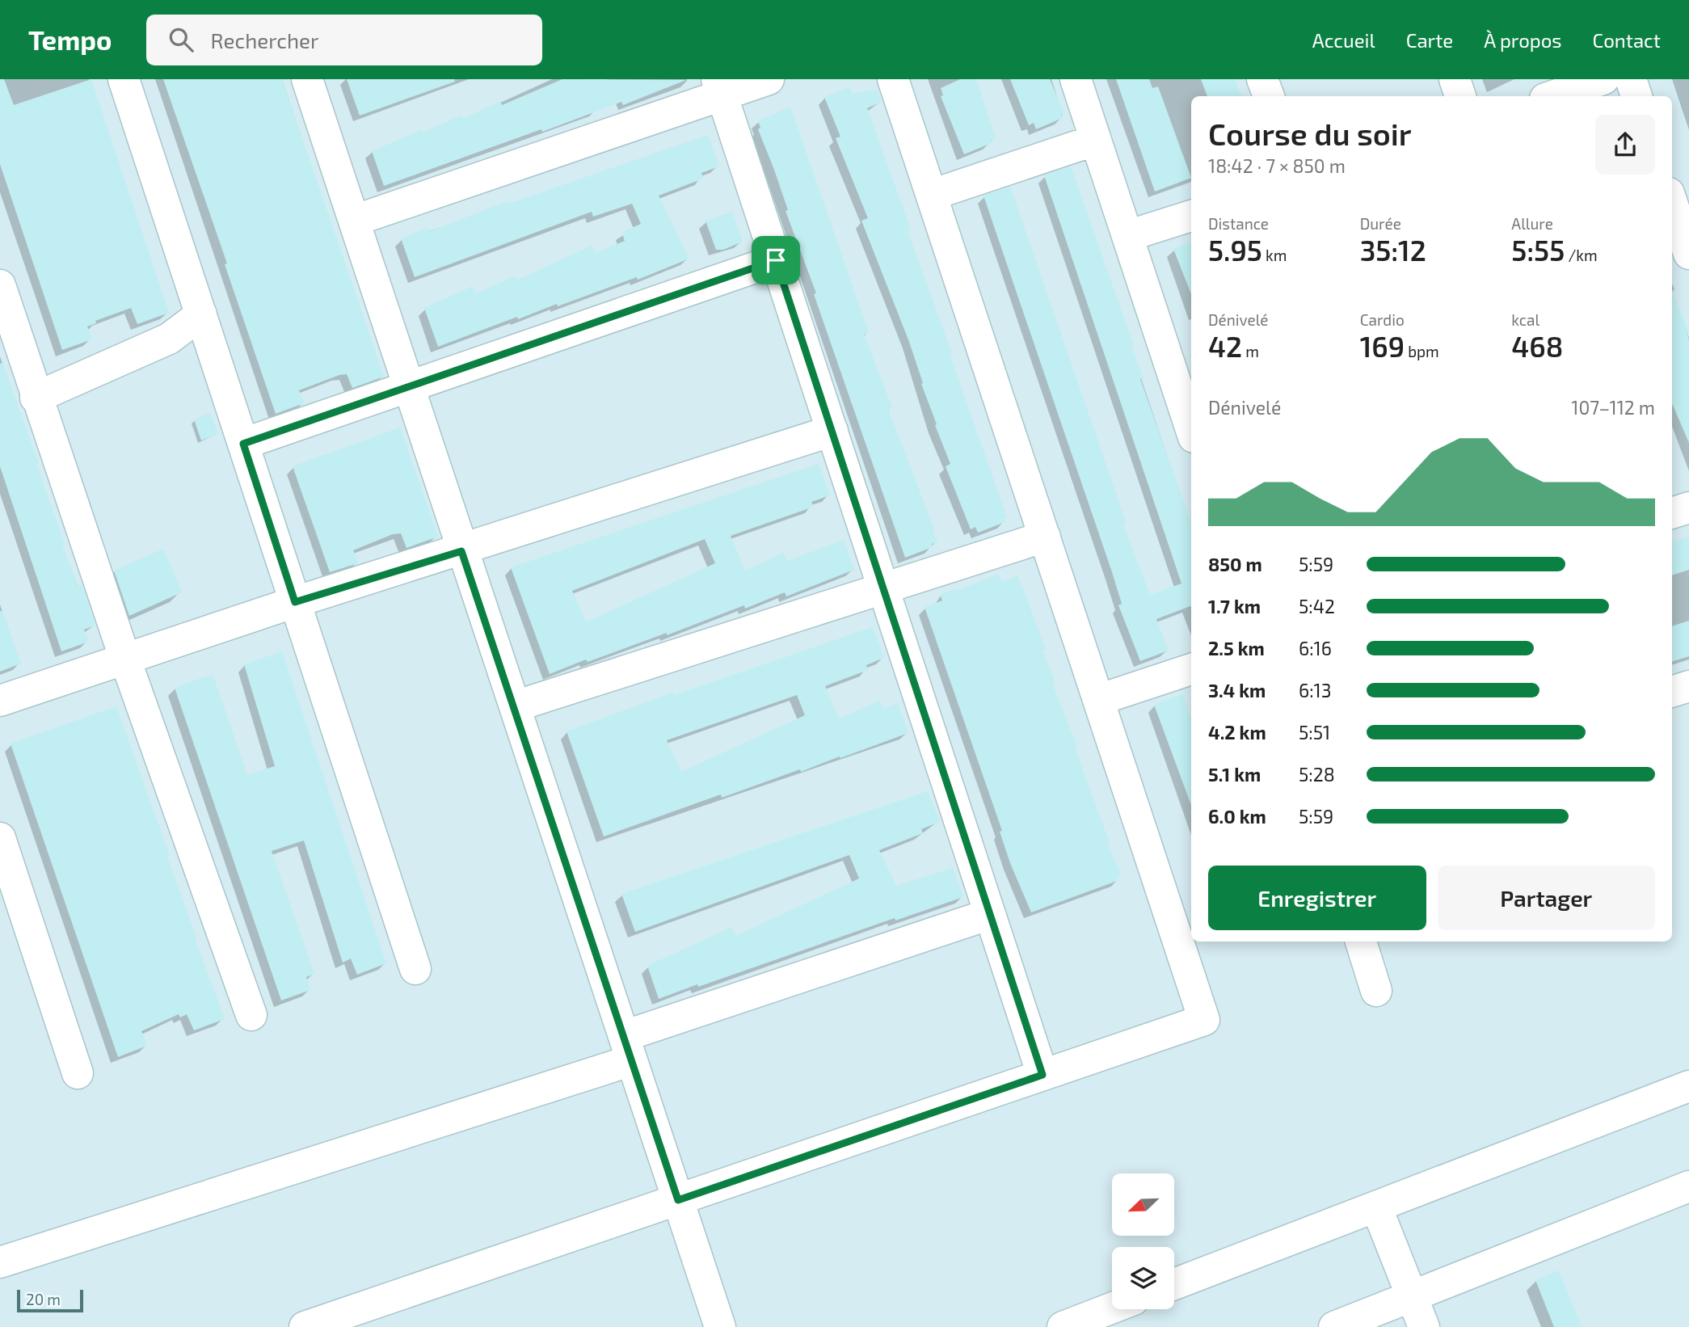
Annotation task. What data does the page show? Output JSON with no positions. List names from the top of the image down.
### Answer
{
  "scale_bar": "20 m",
  "north": "bottom left",
  "page": {
    "header": "Tempo",
    "search": "Rechercher",
    "nav": [
      "Accueil",
      "Carte",
      "À propos",
      "Contact"
    ],
    "heading": ["Course du soir", "18:42 · 7 × 850 m"],
    "stats": [
      ["Distance", "5.95 km"],
      ["Durée", "35:12"],
      ["Allure", "5:55 /km"],
      ["Dénivelé", "42 m"],
      ["Cardio", "169 bpm"],
      ["kcal", "468"]
    ],
    "chart": ["Dénivelé", "107–112 m"],
    "list": [
      {
        "name": "850 m",
        "note": "5:59"
      },
      {
        "name": "1.7 km",
        "note": "5:42"
      },
      {
        "name": "2.5 km",
        "note": "6:16"
      },
      {
        "name": "3.4 km",
        "note": "6:13"
      },
      {
        "name": "4.2 km",
        "note": "5:51"
      },
      {
        "name": "5.1 km",
        "note": "5:28"
      },
      {
        "name": "6.0 km",
        "note": "5:59"
      }
    ],
    "buttons": ["Enregistrer", "Partager"],
    "scale": "20 m"
  }
}
